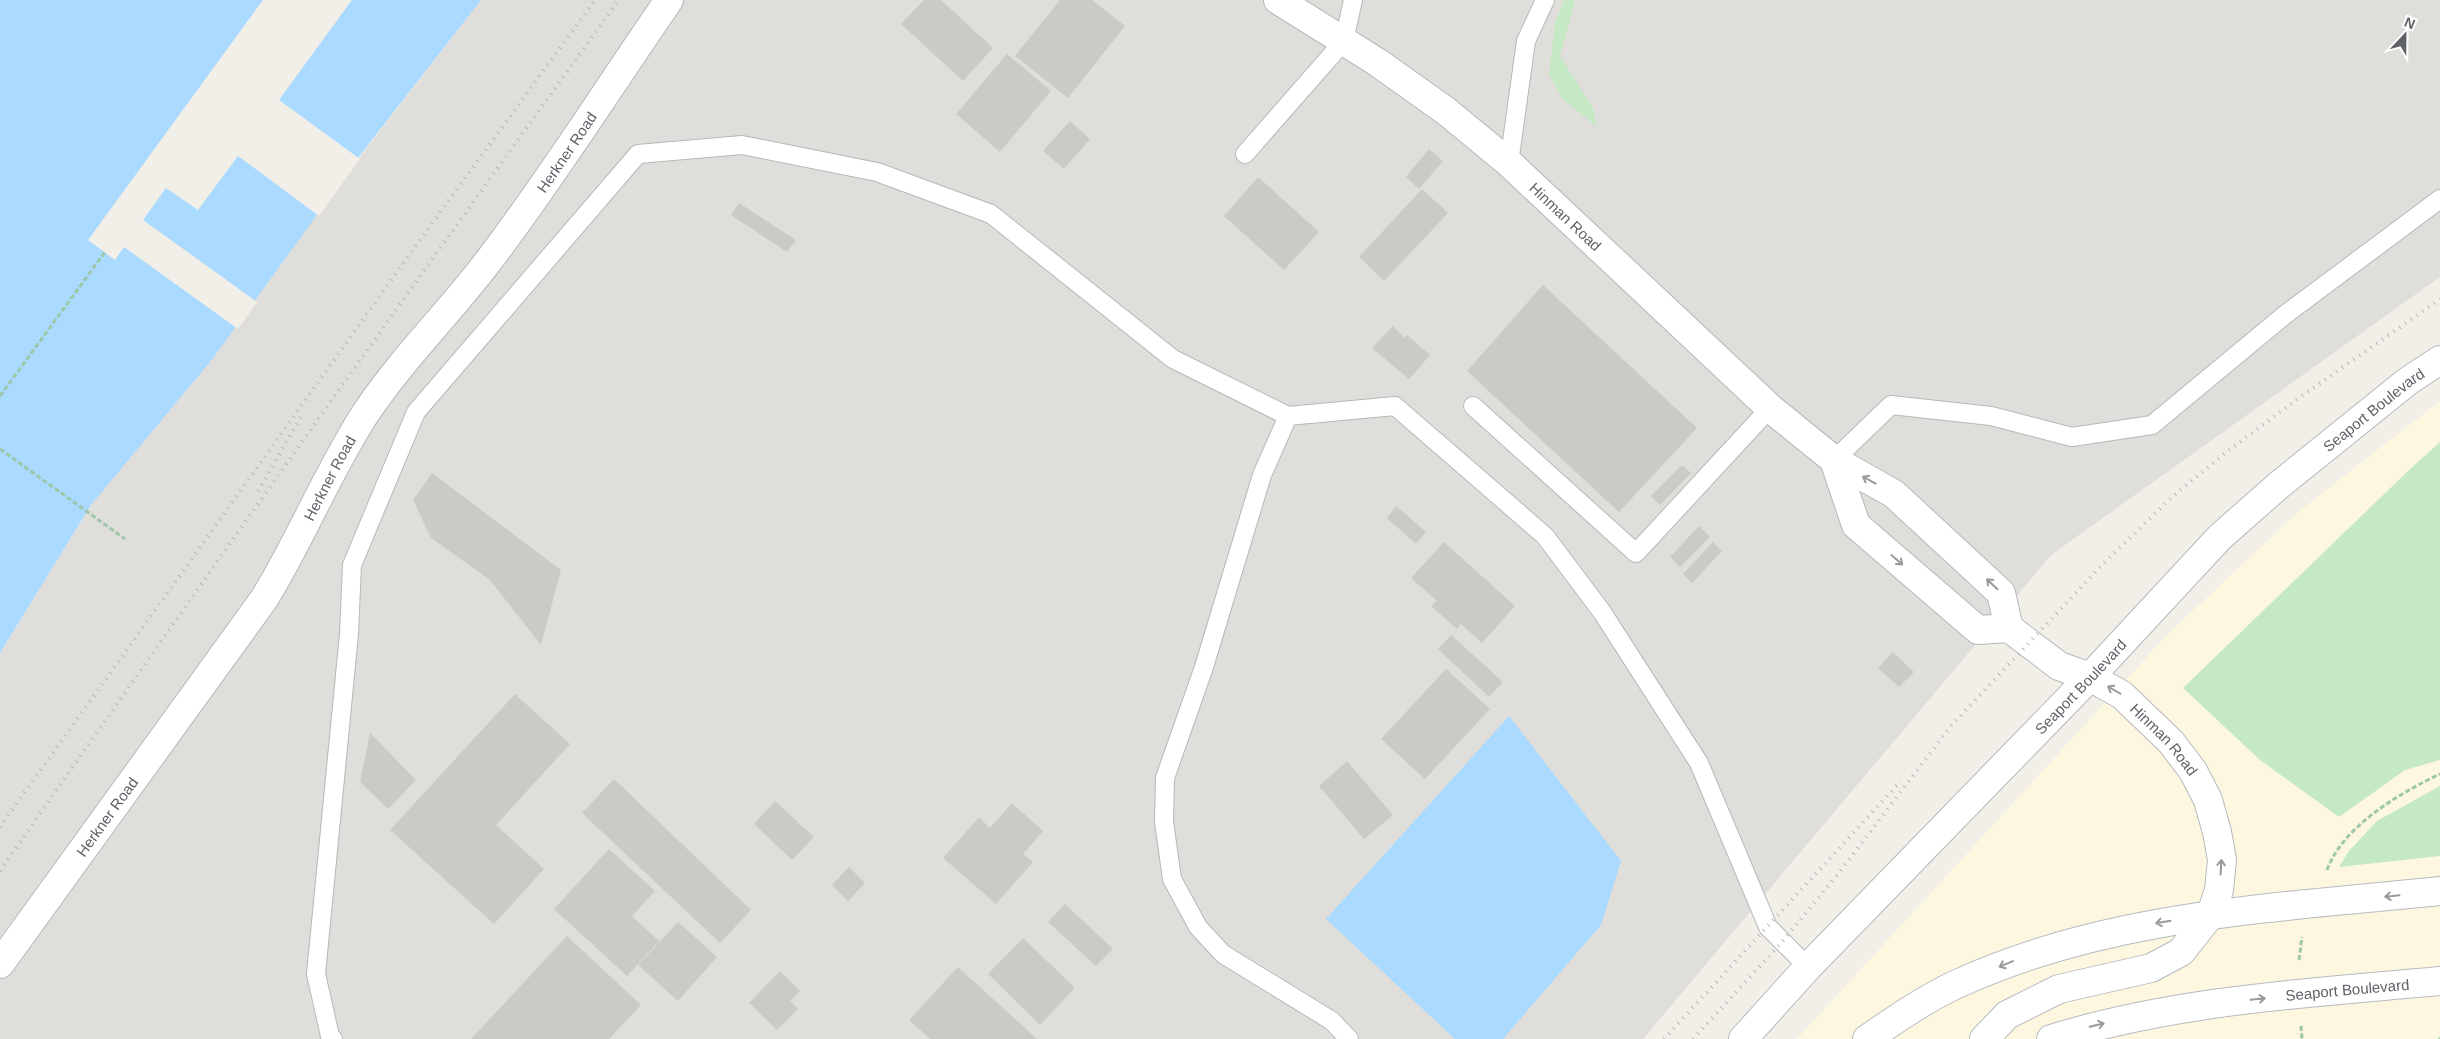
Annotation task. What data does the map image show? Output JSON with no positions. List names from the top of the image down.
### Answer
{
  "streets": {
    "street": ["Herkner Road", "Hinman Road", "Seaport Boulevard"]
  },
  "crossings": [
    ["Hinman Road", "Seaport Boulevard"]
  ],
  "north": "top"
}
